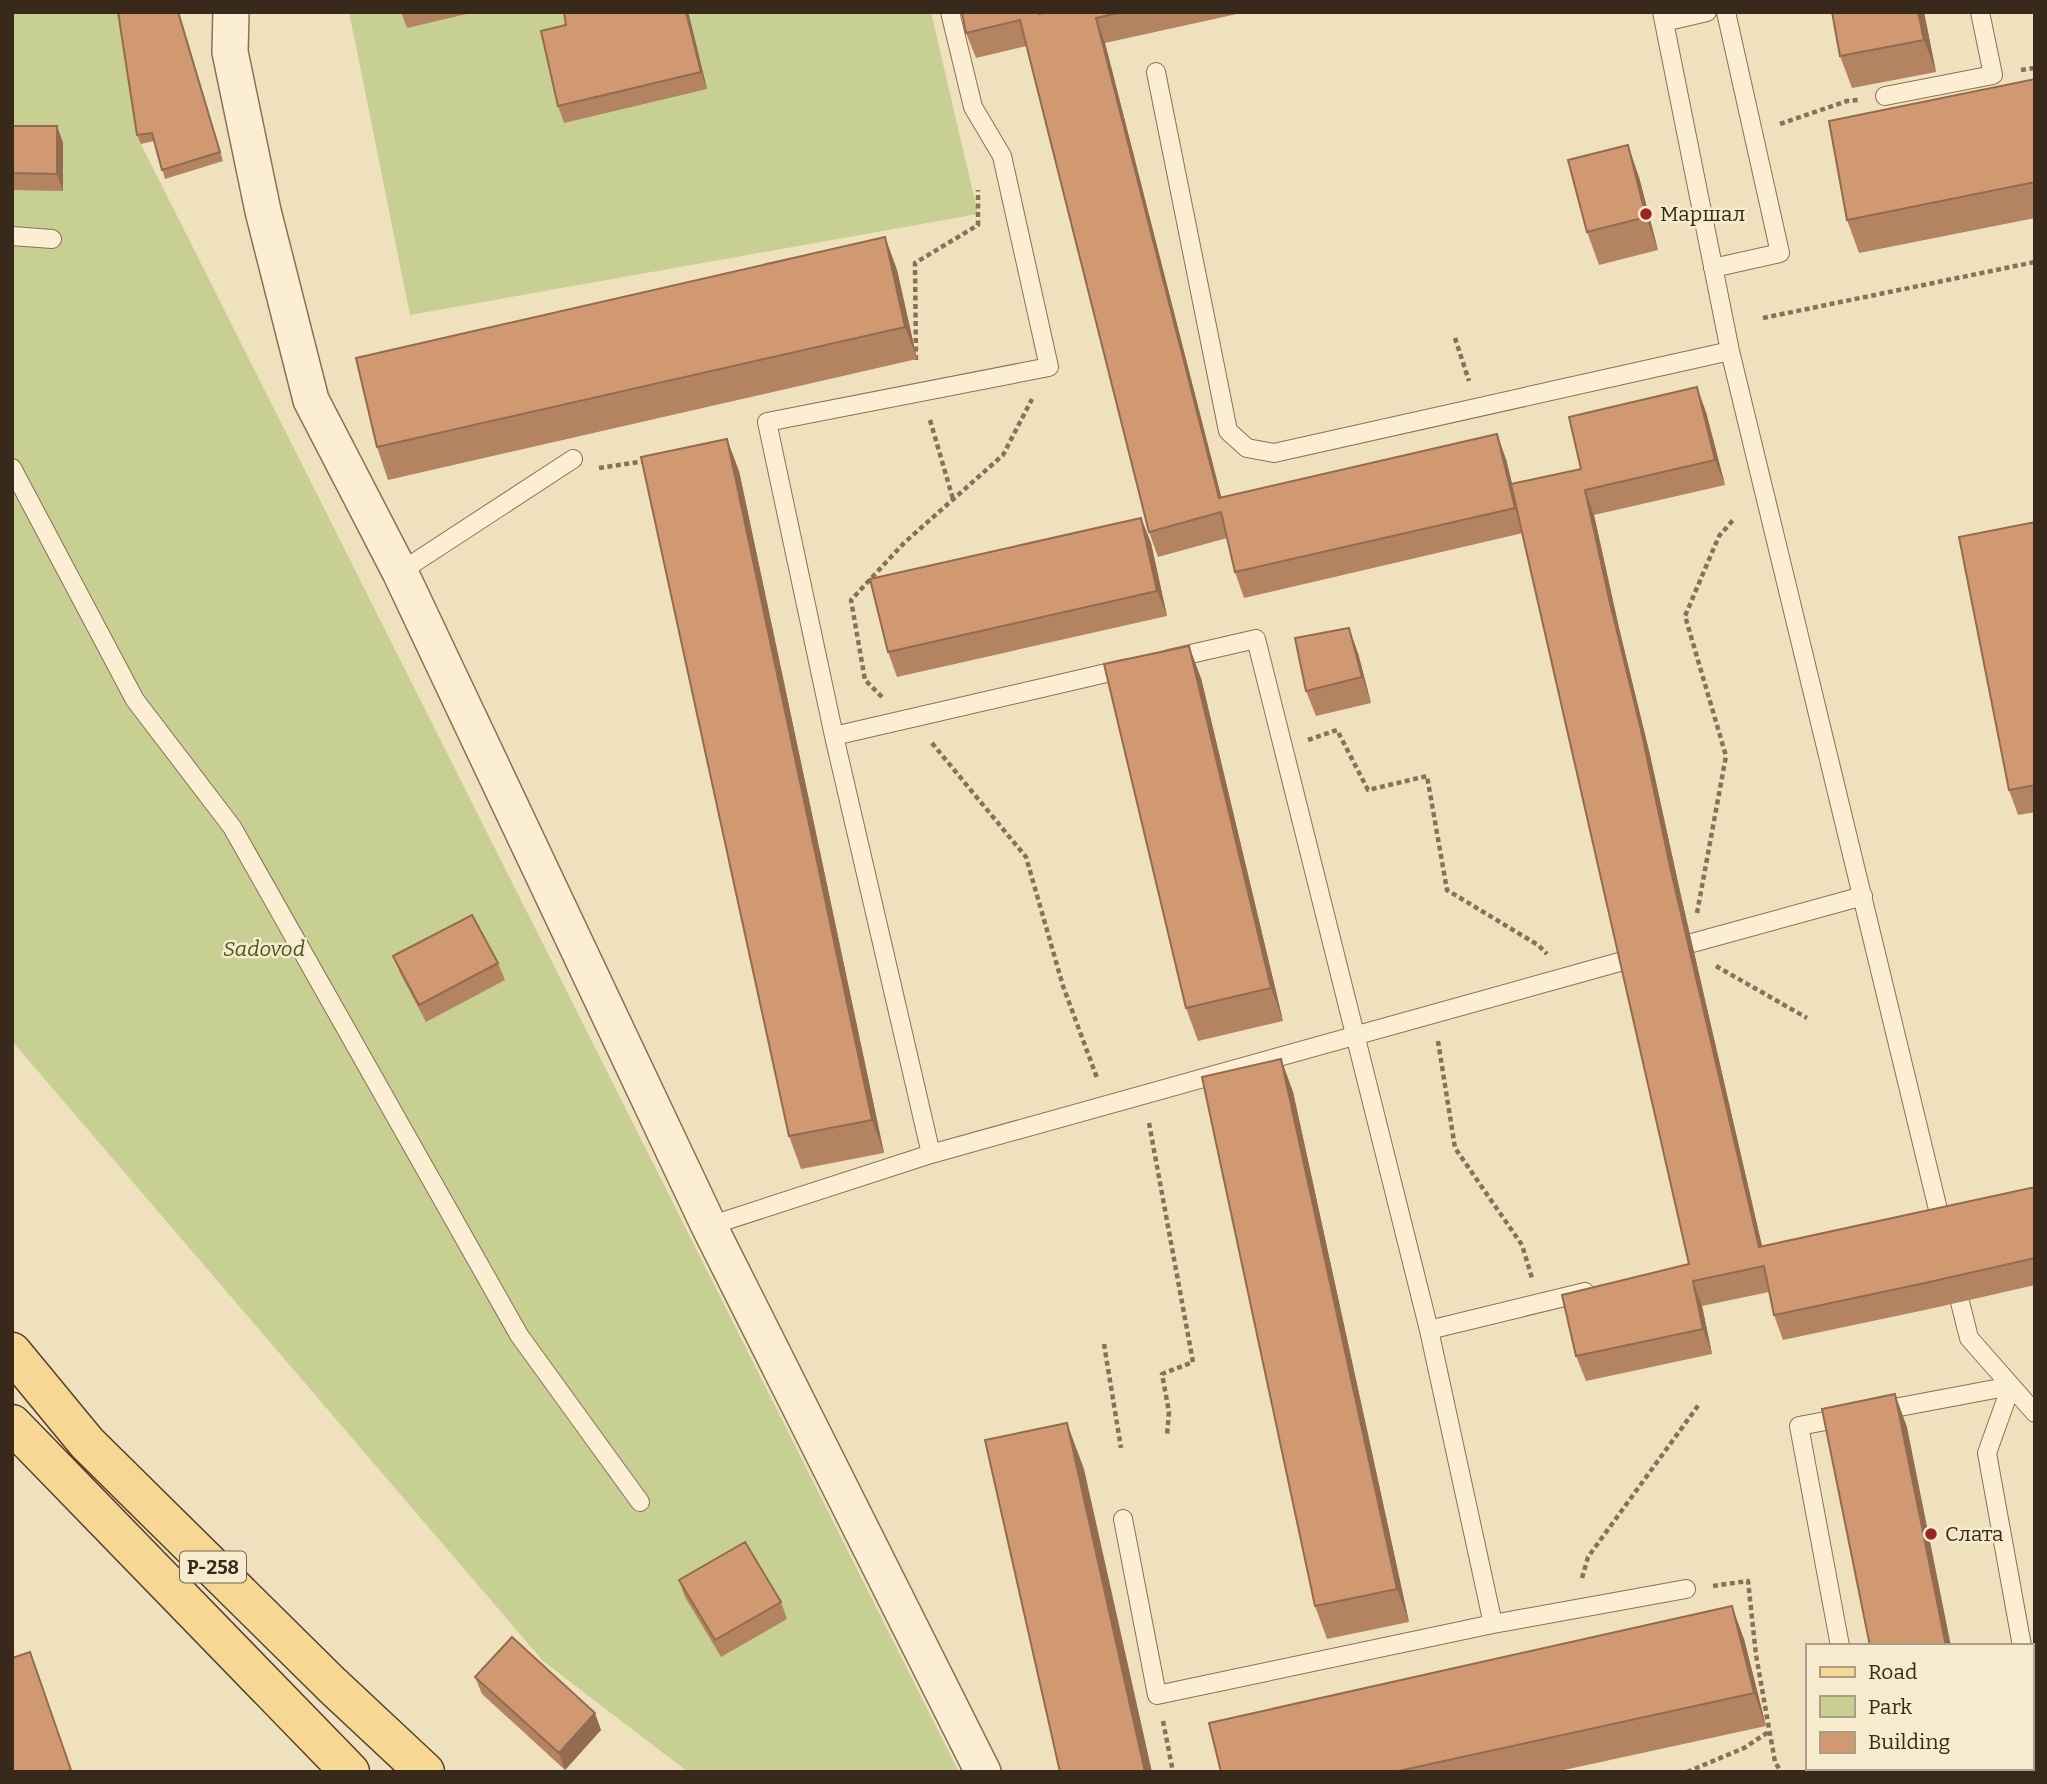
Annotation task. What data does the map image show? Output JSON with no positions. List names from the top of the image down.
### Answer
{
  "streets": {
    "main road": ["Р-258"]
  },
  "parks": ["Sadovod"],
  "places": ["Маршал", "Слата"],
  "legend": ["Road", "Park", "Building"]
}
